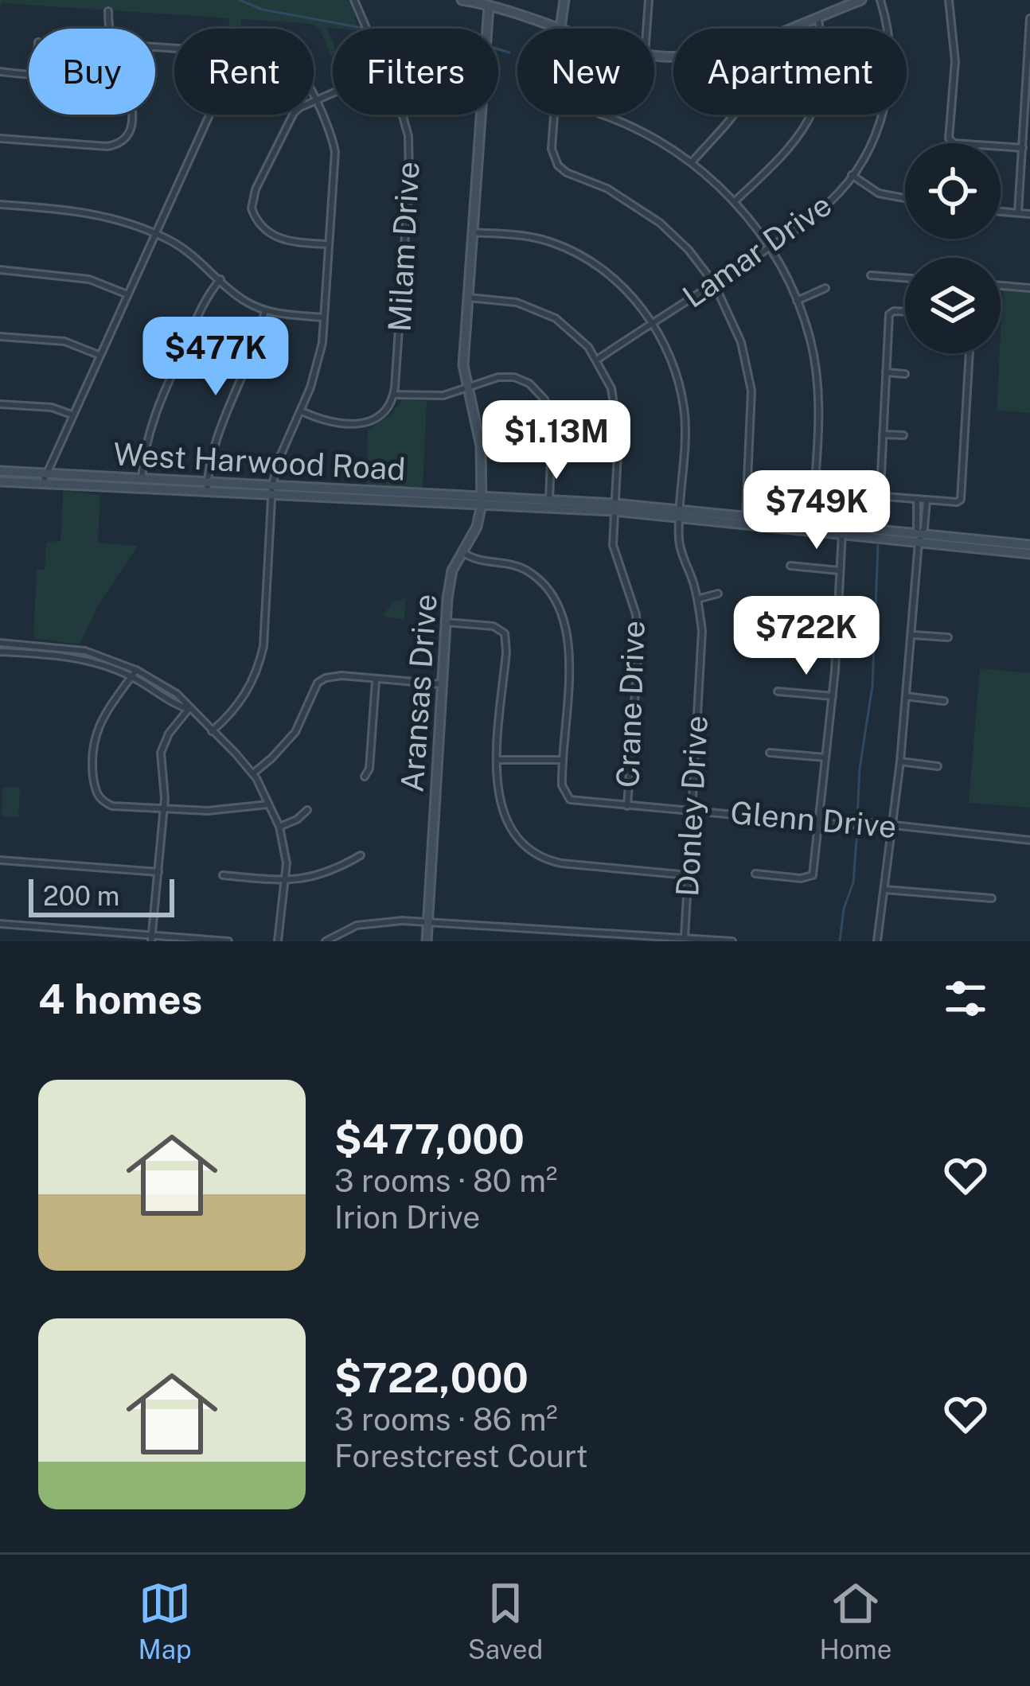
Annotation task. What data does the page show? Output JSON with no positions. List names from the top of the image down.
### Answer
{
  "streets": {
    "street": [
      "Milam Drive",
      "Lamar Drive",
      "West Harwood Road",
      "Aransas Drive",
      "Crane Drive",
      "Donley Drive",
      "Glenn Drive"
    ]
  },
  "crossings": [
    ["Lamar Drive", "Crane Drive"],
    ["Lamar Drive", "Donley Drive"],
    ["West Harwood Road", "Aransas Drive"],
    ["West Harwood Road", "Crane Drive"],
    ["West Harwood Road", "Donley Drive"],
    ["Aransas Drive", "Crane Drive"],
    ["Aransas Drive", "Donley Drive"],
    ["Aransas Drive", "Glenn Drive"],
    ["Crane Drive", "Glenn Drive"],
    ["Donley Drive", "Glenn Drive"]
  ],
  "scale_bar": "200 m",
  "page": {
    "chip": [
      "Buy",
      "Rent",
      "Filters",
      "New",
      "Apartment"
    ],
    "price": [
      "$477K",
      "$1.13M",
      "$749K",
      "$722K"
    ],
    "scale": "200 m",
    "heading": "4 homes",
    "list": [
      {
        "name": "$477,000",
        "note": "3 rooms · 80 m² · Irion Drive"
      },
      {
        "name": "$722,000",
        "note": "3 rooms · 86 m² · Forestcrest Court"
      }
    ],
    "tabs": ["Map", "Saved", "Home"]
  }
}
